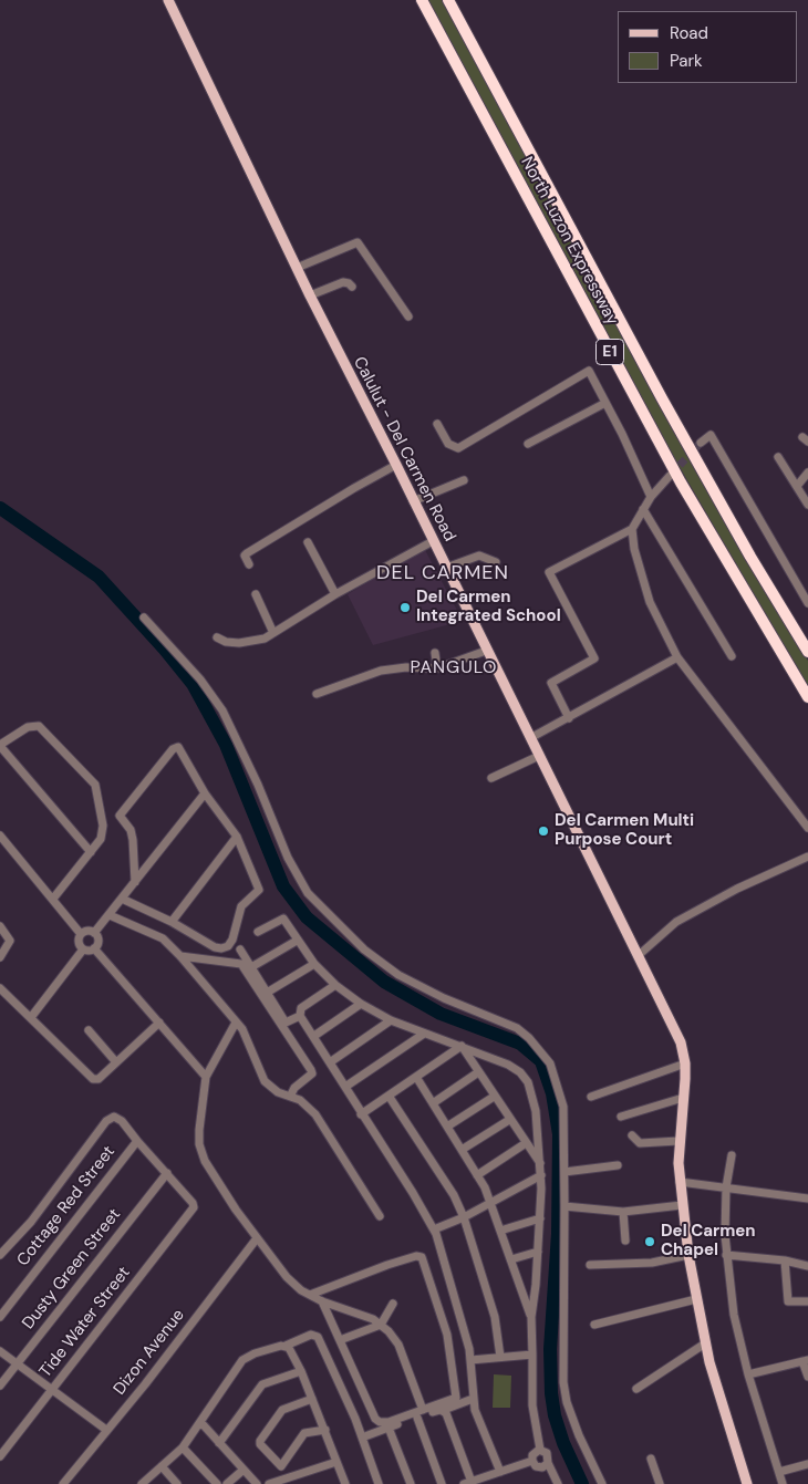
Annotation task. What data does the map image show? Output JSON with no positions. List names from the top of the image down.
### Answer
{
  "streets": {
    "highway": ["North Luzon Expressway", "E1"],
    "main road": ["Calulut - Del Carmen Road"],
    "street": [
      "Cottage Red Street",
      "Dusty Green Street",
      "Tide Water Street",
      "Dizon Avenue"
    ]
  },
  "crossings": [
    ["Dusty Green Street", "Tide Water Street"]
  ],
  "districts": ["DEL CARMEN", "PANGULO"],
  "places": ["Del Carmen Integrated School", "Del Carmen Multi Purpose Court", "Del Carmen Chapel"],
  "legend": ["Road", "Park"]
}
